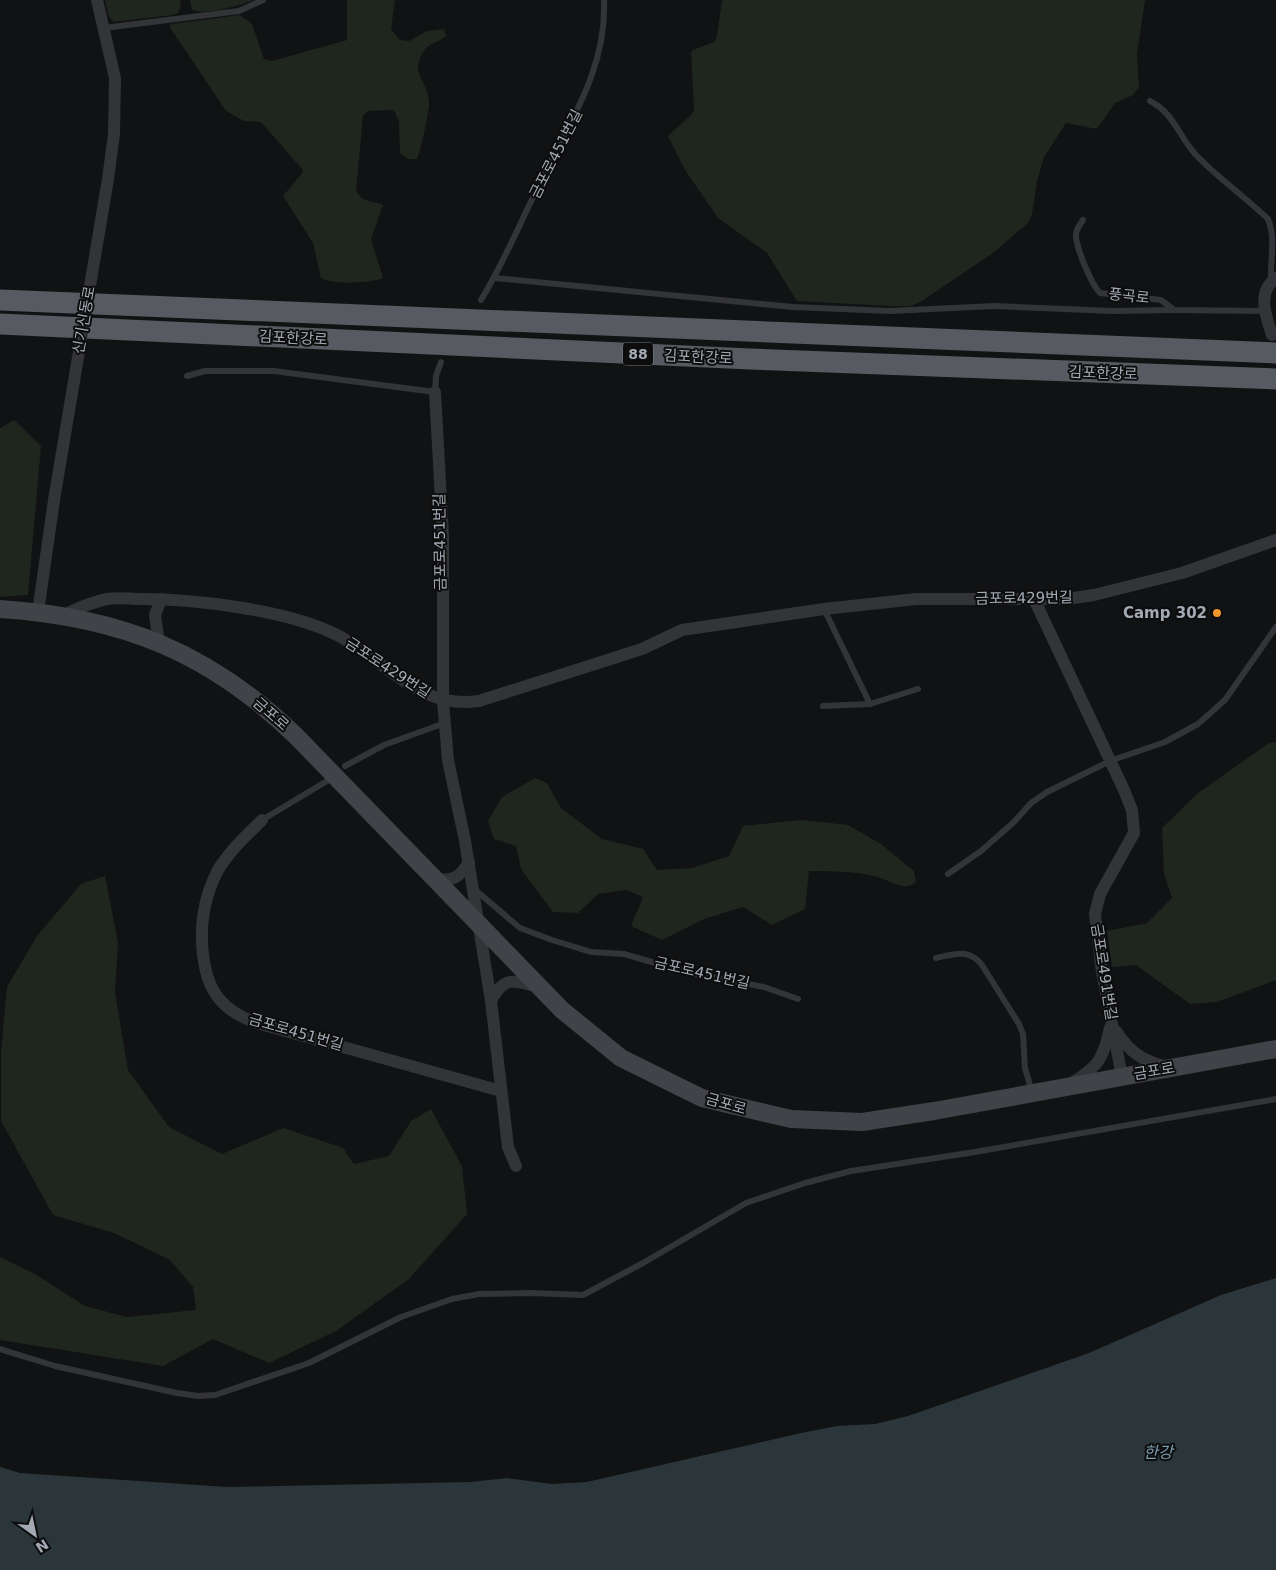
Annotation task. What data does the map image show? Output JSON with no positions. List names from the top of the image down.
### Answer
{
  "streets": {
    "highway": ["김포한강로", "88"],
    "main road": ["금포로"],
    "street": [
      "금포로451번길",
      "신기신동로",
      "금포로429번길",
      "금포로491번길"
    ],
    "lane": ["풍곡로"]
  },
  "crossings": [
    ["금포로451번길", "금포로429번길"],
    ["금포로451번길", "금포로"],
    ["풍곡로", "김포한강로"],
    ["신기신동로", "금포로"],
    ["금포로429번길", "금포로"],
    ["금포로429번길", "금포로491번길"],
    ["금포로", "금포로491번길"]
  ],
  "water": ["한강"],
  "places": ["Camp 302"],
  "north": "bottom right"
}
